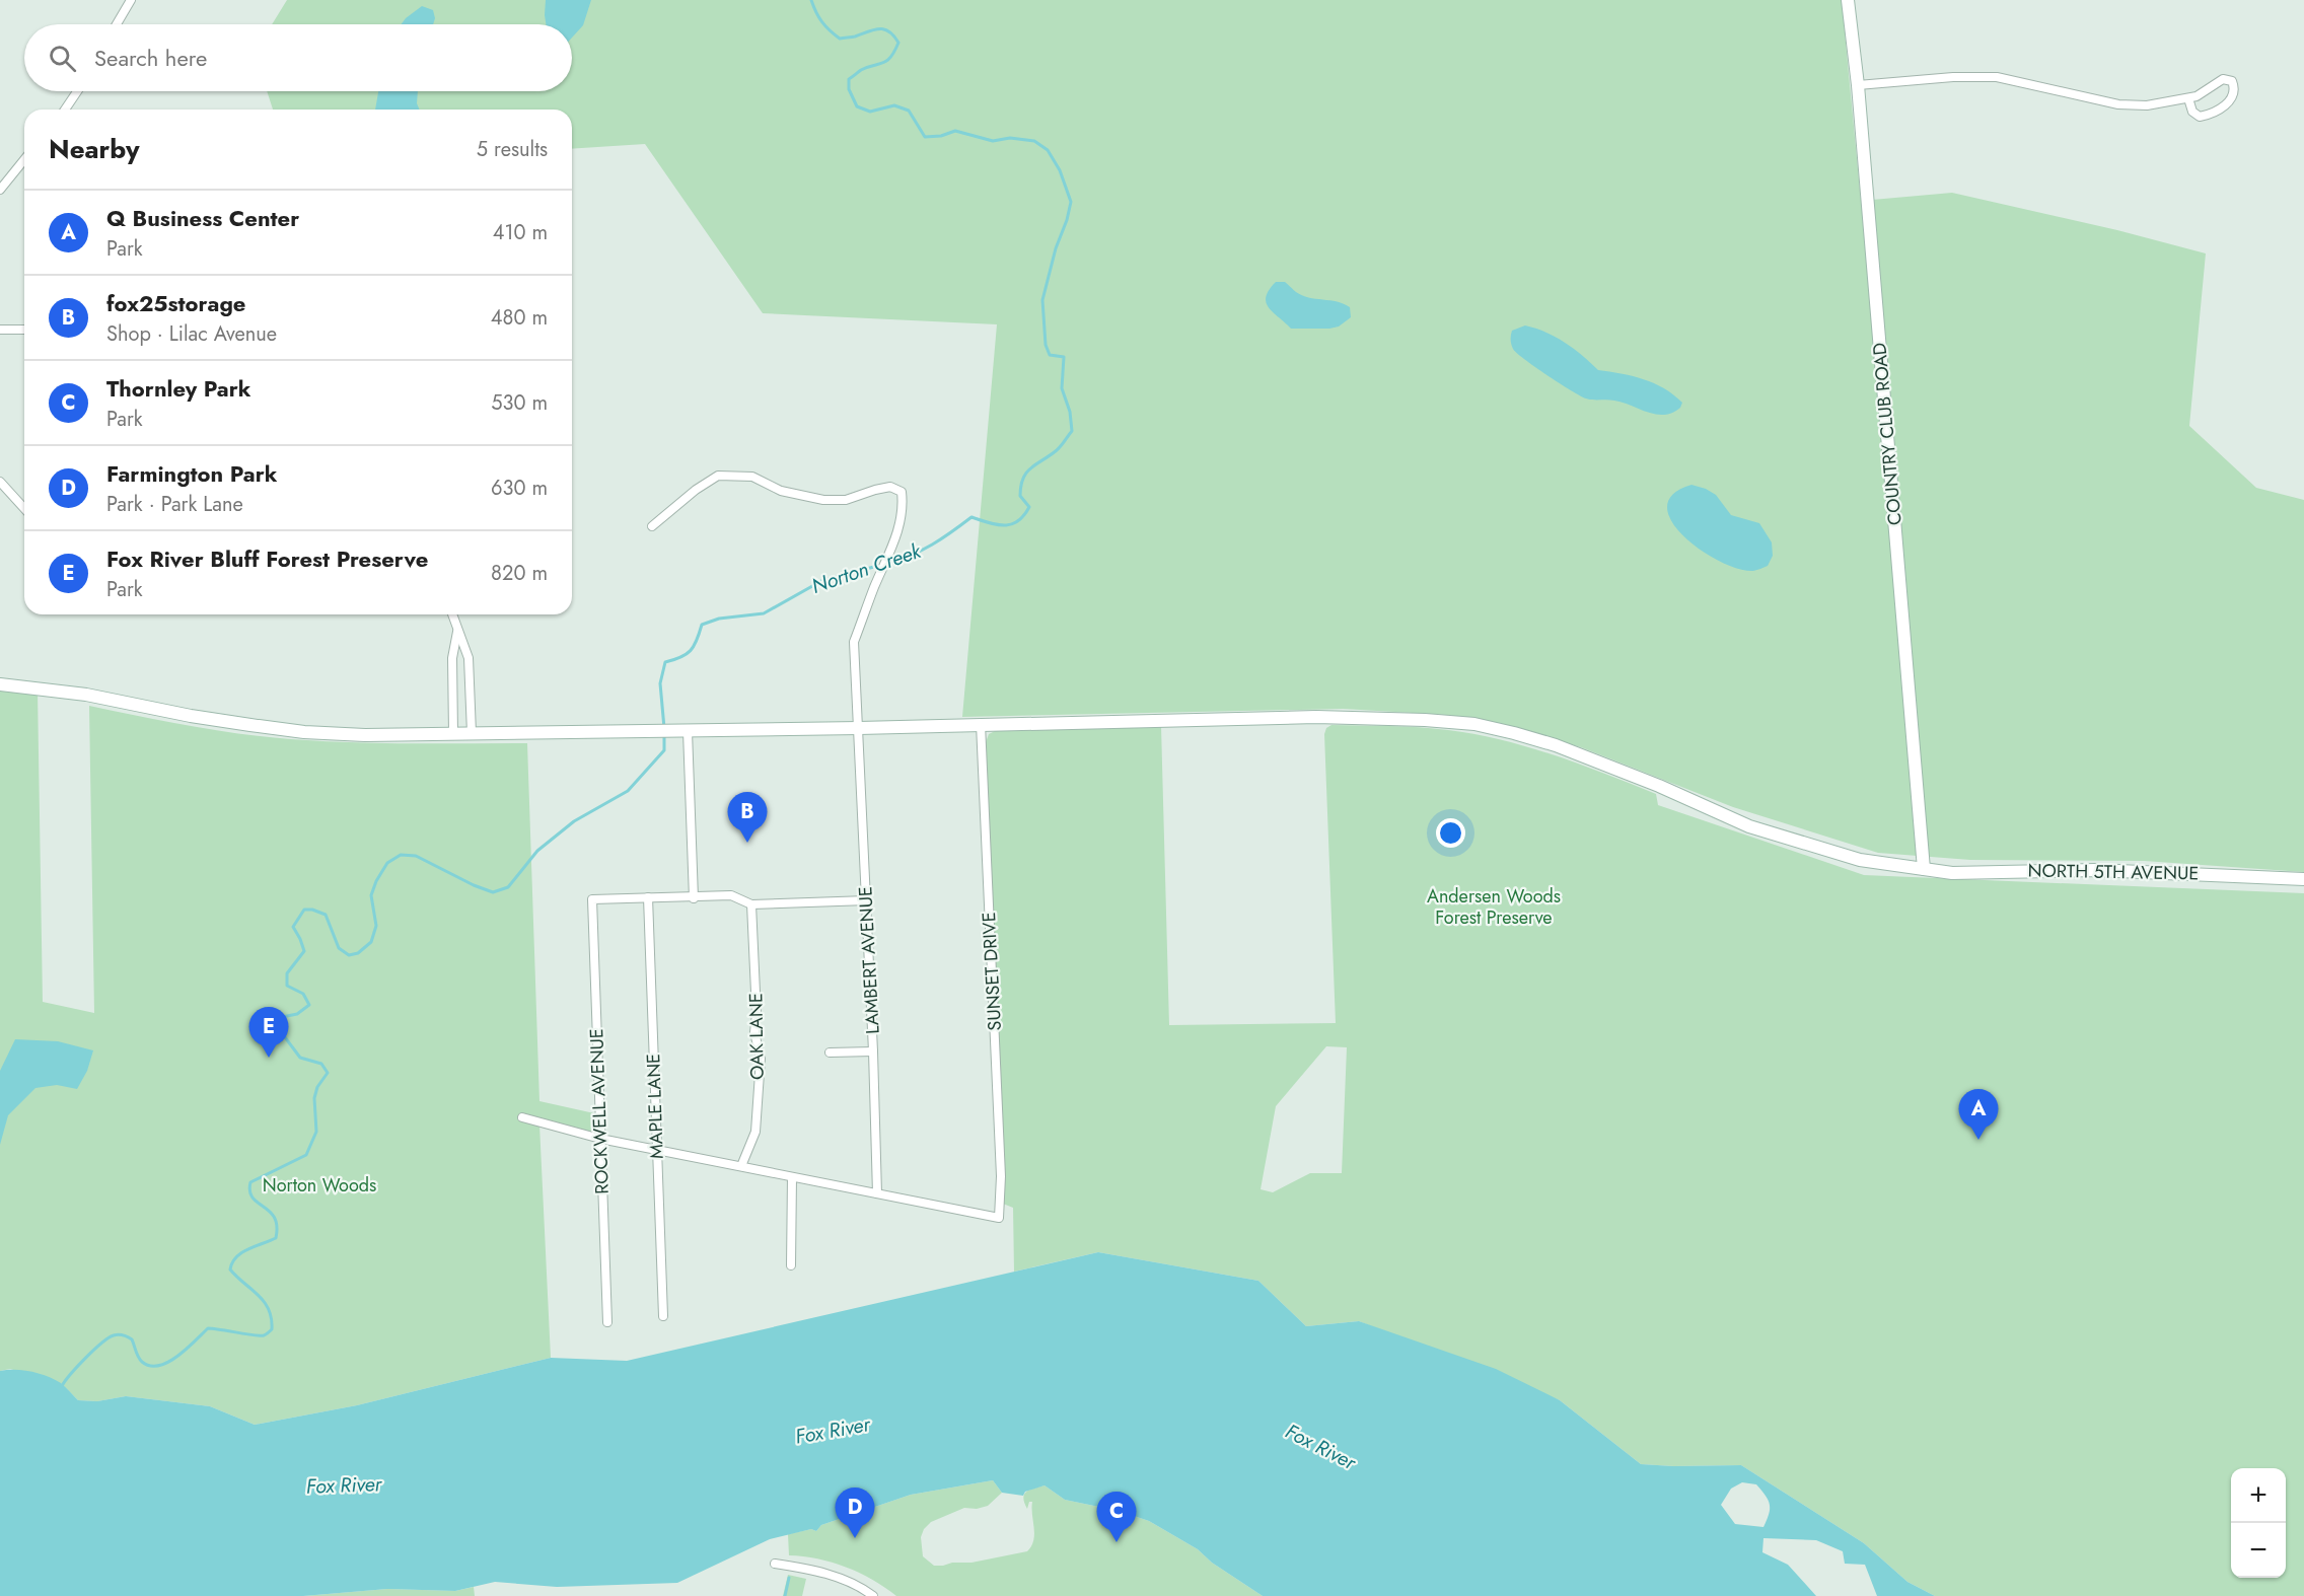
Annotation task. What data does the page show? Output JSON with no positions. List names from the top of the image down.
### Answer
{
  "streets": {
    "main road": ["COUNTRY CLUB ROAD", "NORTH 5TH AVENUE"],
    "street": [
      "LAMBERT AVENUE",
      "SUNSET DRIVE",
      "OAK LANE",
      "MAPLE LANE",
      "ROCKWELL AVENUE"
    ]
  },
  "crossings": [
    ["COUNTRY CLUB ROAD", "NORTH 5TH AVENUE"],
    ["NORTH 5TH AVENUE", "LAMBERT AVENUE"],
    ["NORTH 5TH AVENUE", "SUNSET DRIVE"],
    ["LAMBERT AVENUE", "SUNSET DRIVE"],
    ["MAPLE LANE", "ROCKWELL AVENUE"]
  ],
  "water": ["Norton Creek", "Fox River"],
  "parks": ["Andersen Woods Forest Preserve", "Norton Woods"],
  "page": {
    "search": "Search here",
    "heading": ["Nearby", "5 results"],
    "list": [
      {
        "mark": "A",
        "name": "Q Business Center",
        "note": "Park",
        "value": "410 m"
      },
      {
        "mark": "B",
        "name": "fox25storage",
        "note": "Shop · Lilac Avenue",
        "value": "480 m"
      },
      {
        "mark": "C",
        "name": "Thornley Park",
        "note": "Park",
        "value": "530 m"
      },
      {
        "mark": "D",
        "name": "Farmington Park",
        "note": "Park · Park Lane",
        "value": "630 m"
      },
      {
        "mark": "E",
        "name": "Fox River Bluff Forest Preserve",
        "note": "Park",
        "value": "820 m"
      }
    ],
    "pins": [
      "B",
      "E",
      "A",
      "D",
      "C"
    ],
    "map_buttons": ["+", "−"]
  }
}
